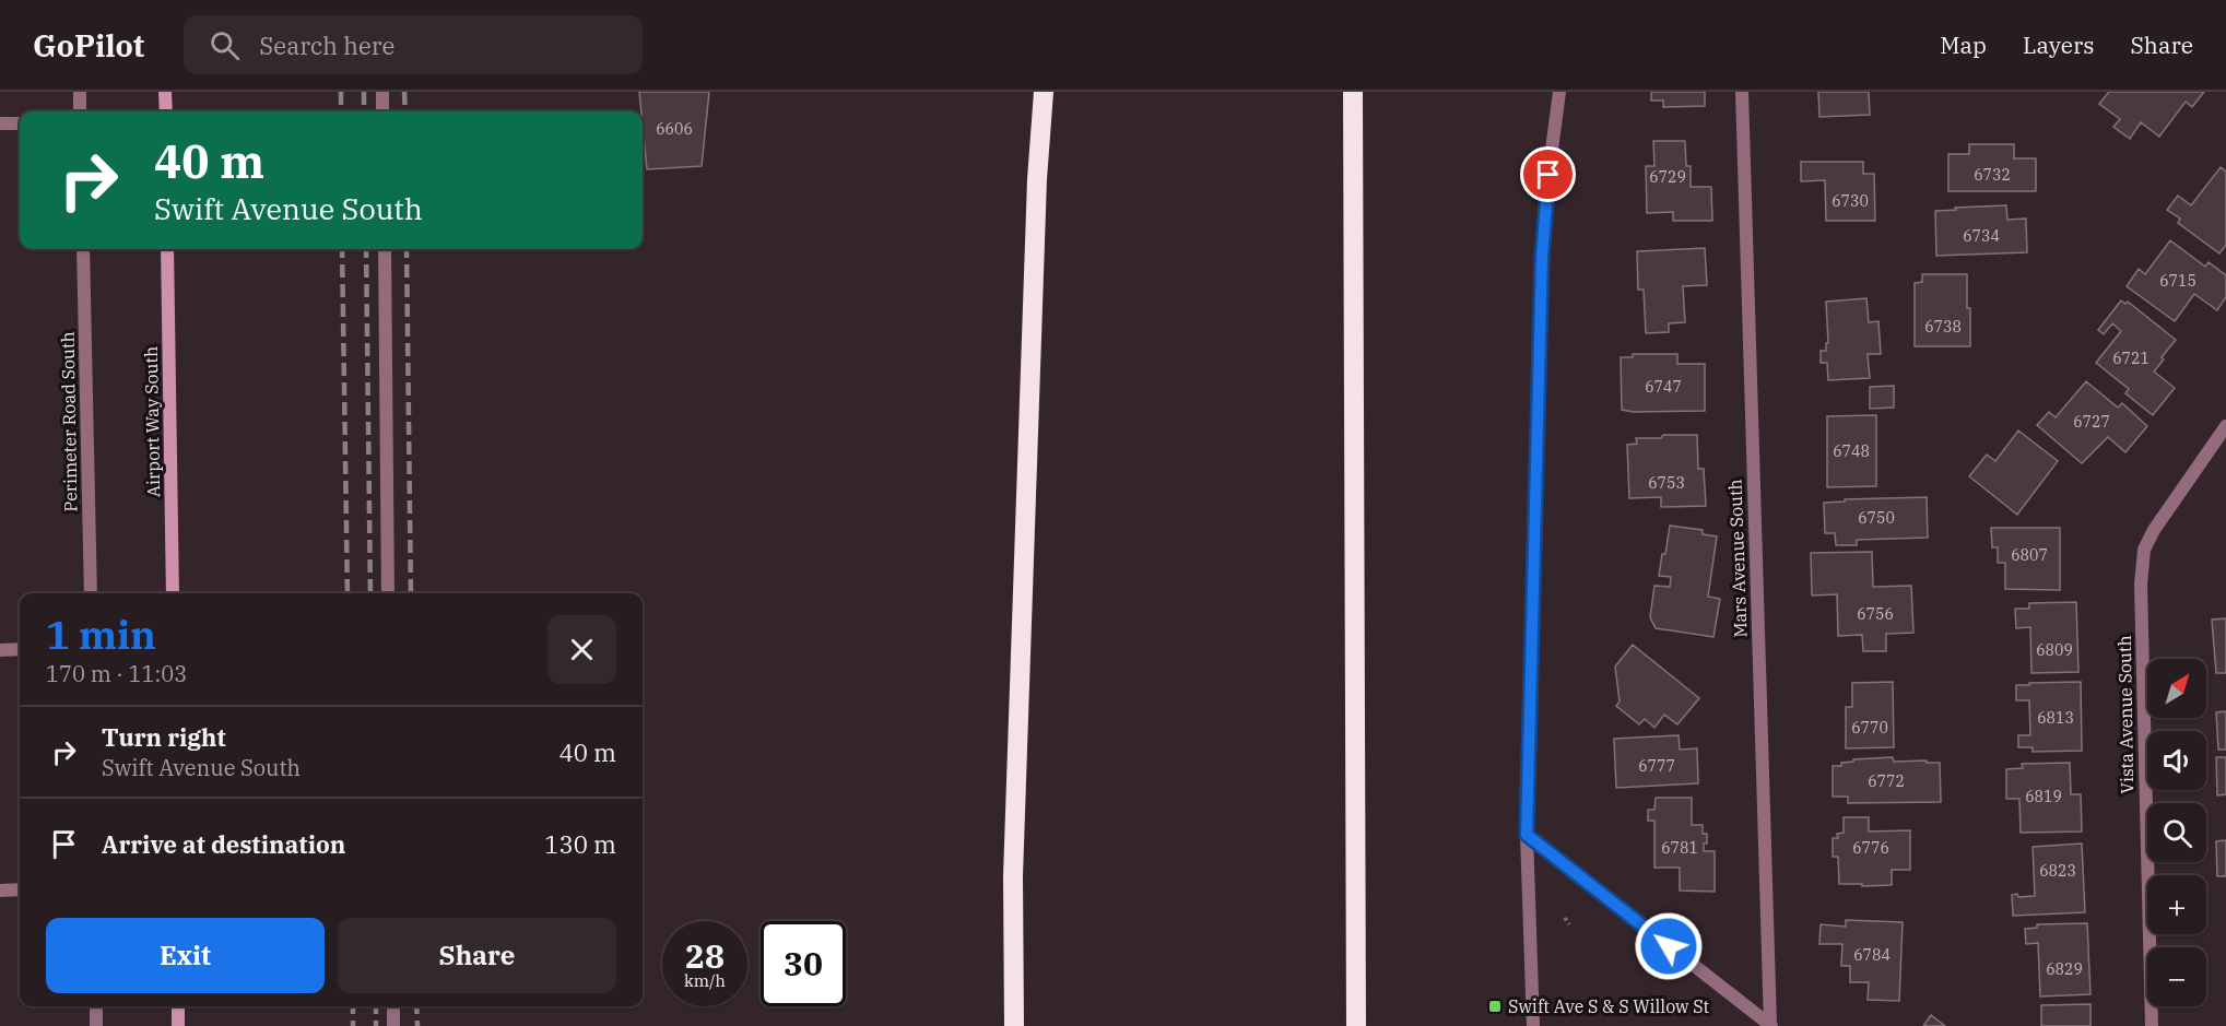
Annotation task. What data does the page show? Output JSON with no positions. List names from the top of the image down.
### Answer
{
  "streets": {
    "main road": ["Airport Way South"],
    "street": ["Perimeter Road South", "Mars Avenue South", "Vista Avenue South"]
  },
  "places": {
    "transit": ["Swift Ave S & S Willow St"]
  },
  "house_numbers": [
    "6606",
    "6732",
    "6729",
    "6730",
    "6734",
    "6715",
    "6738",
    "6721",
    "6747",
    "6727",
    "6748",
    "6753",
    "6750",
    "6807",
    "6756",
    "6809",
    "6813",
    "6770",
    "6777",
    "6772",
    "6819",
    "6781",
    "6776",
    "6823",
    "6784",
    "6829"
  ],
  "north": "top right",
  "page": {
    "header": "GoPilot",
    "search": "Search here",
    "nav": ["Map", "Layers", "Share"],
    "turn": ["40 m", "Swift Avenue South"],
    "heading": ["1 min", "170 m · 11:03"],
    "map_buttons": ["+", "−"],
    "list": [
      {
        "name": "Turn right",
        "note": "Swift Avenue South",
        "value": "40 m"
      },
      {
        "name": "Arrive at destination",
        "value": "130 m"
      }
    ],
    "buttons": ["Exit", "Share"],
    "speed": "28 km/h",
    "limit": "30"
  }
}
